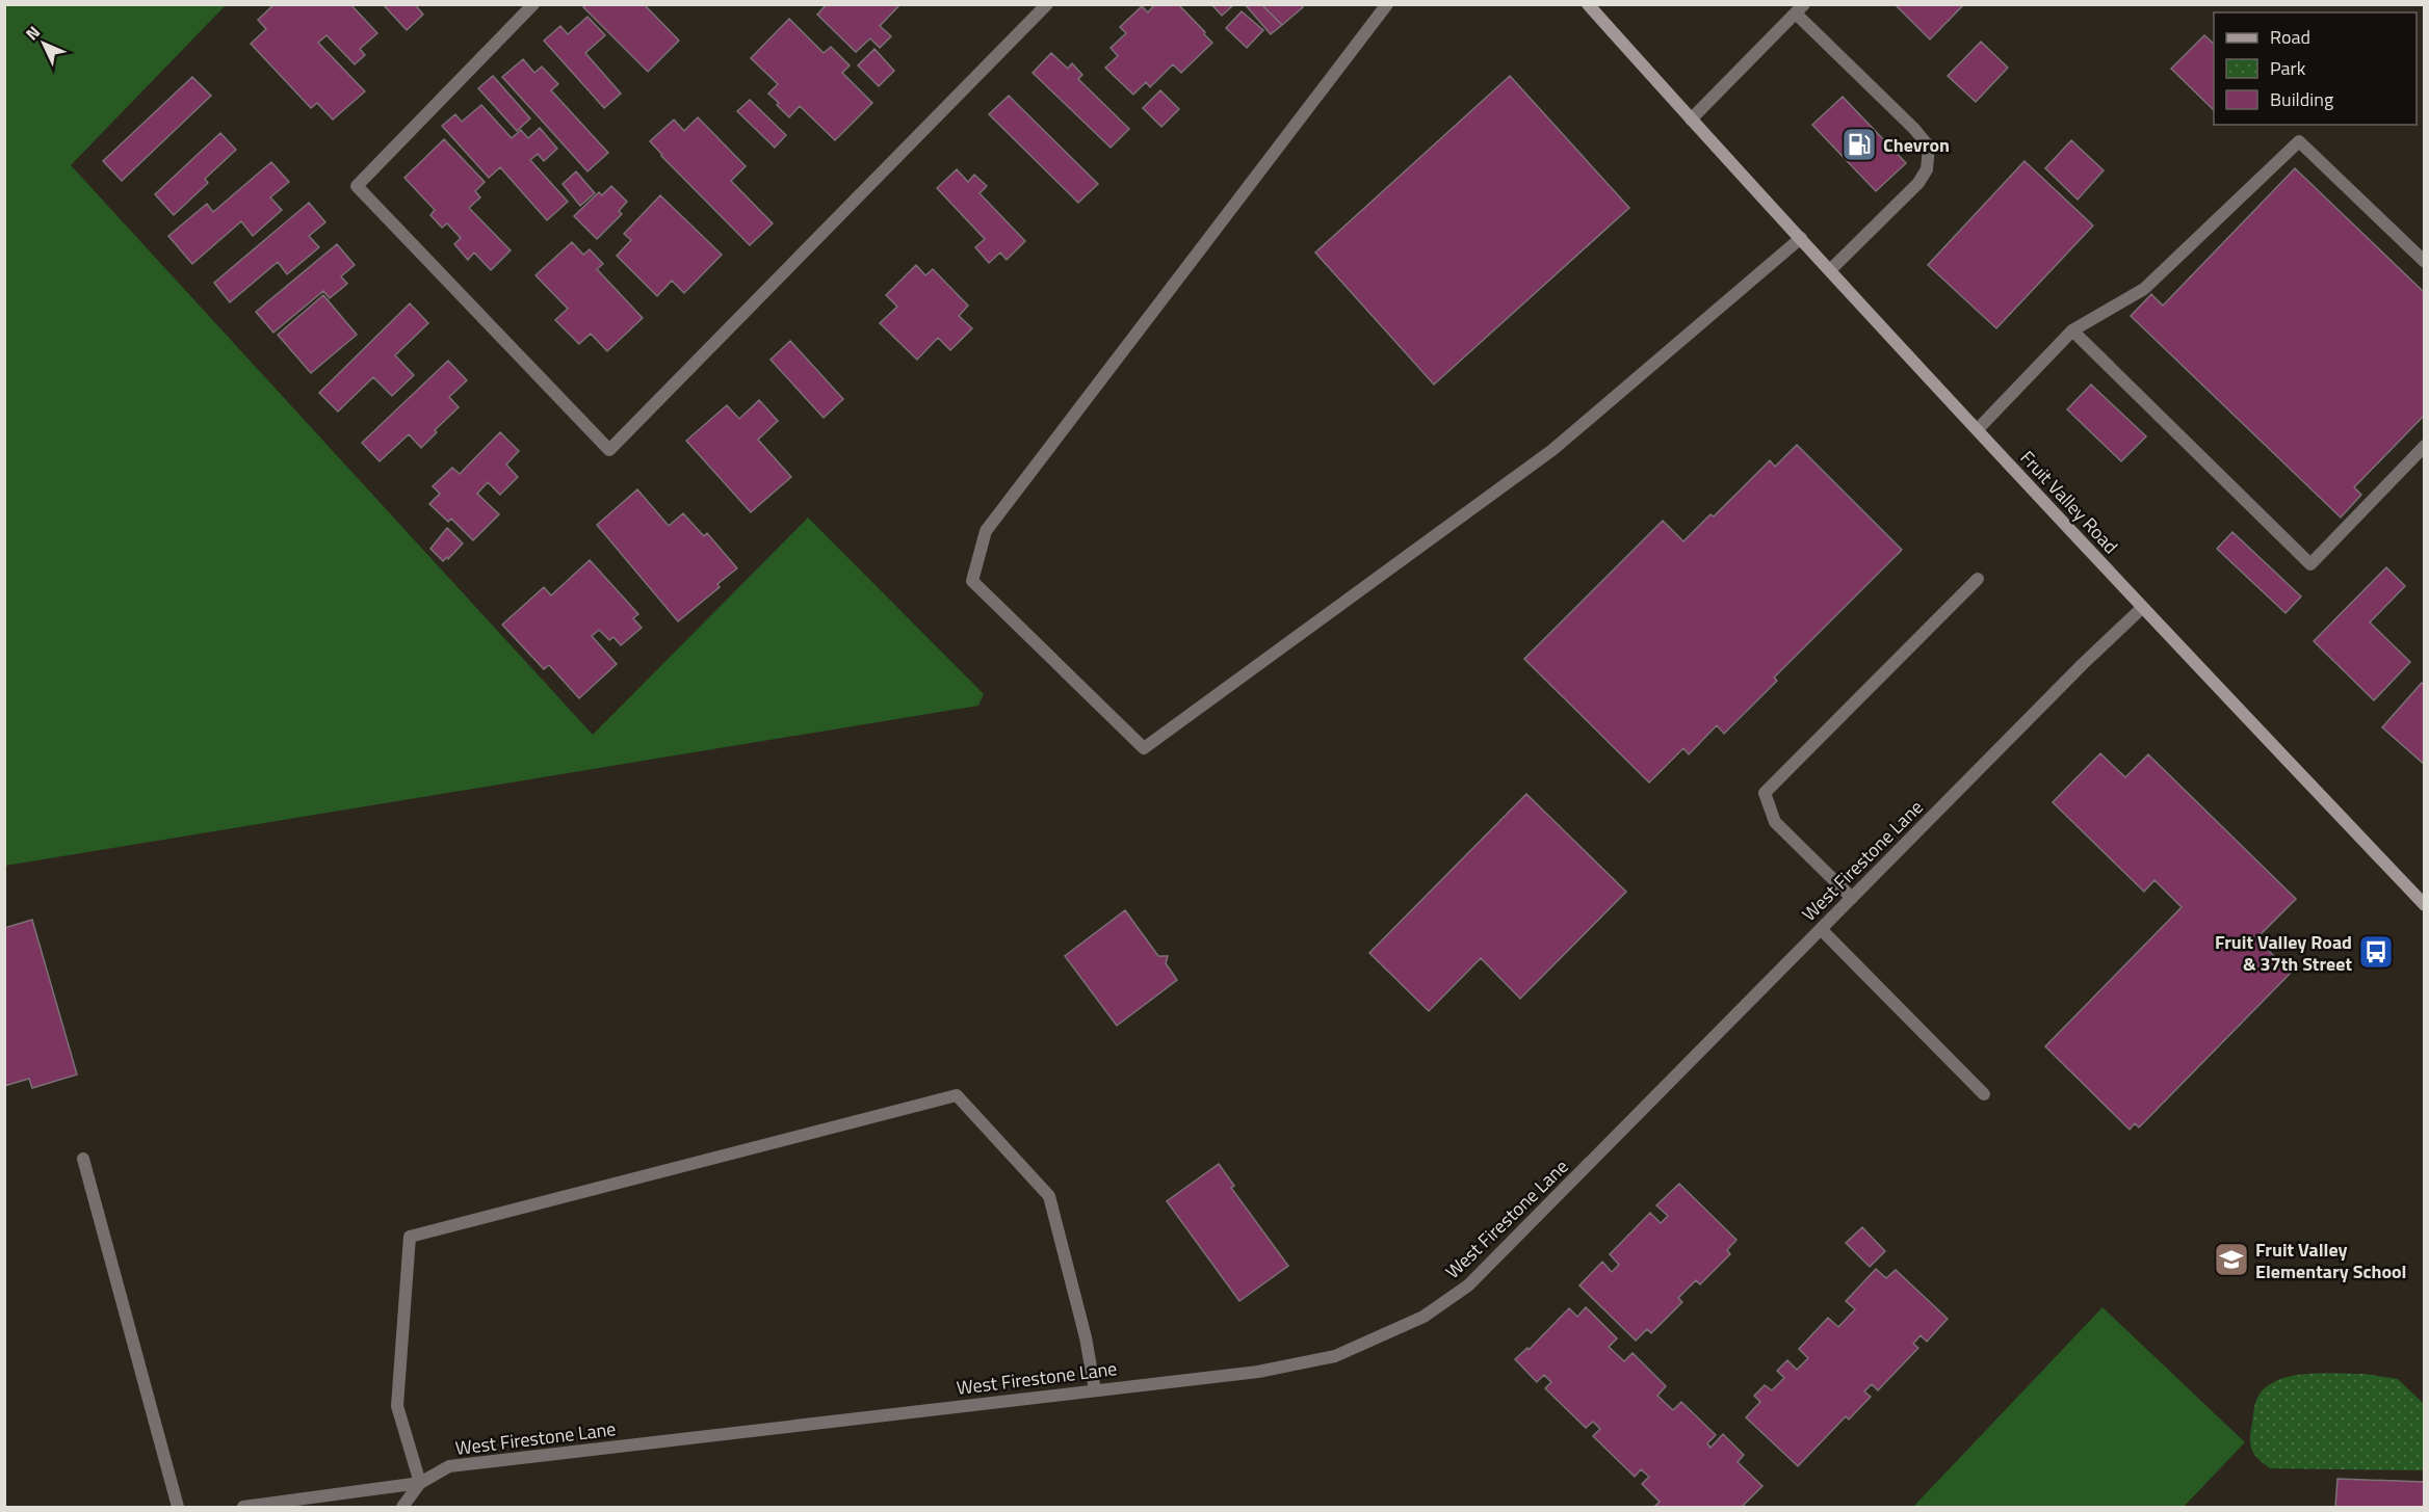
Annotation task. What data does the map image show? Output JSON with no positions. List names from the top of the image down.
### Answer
{
  "streets": {
    "main road": ["Fruit Valley Road"],
    "street": ["West Firestone Lane"]
  },
  "crossings": [
    ["Fruit Valley Road", "West Firestone Lane"]
  ],
  "places": {
    "fuel station": ["Chevron"],
    "bus stop": ["Fruit Valley Road & 37th Street"],
    "school or university": ["Fruit Valley Elementary School"]
  },
  "legend": ["Road", "Park", "Building"],
  "north": "top left"
}
